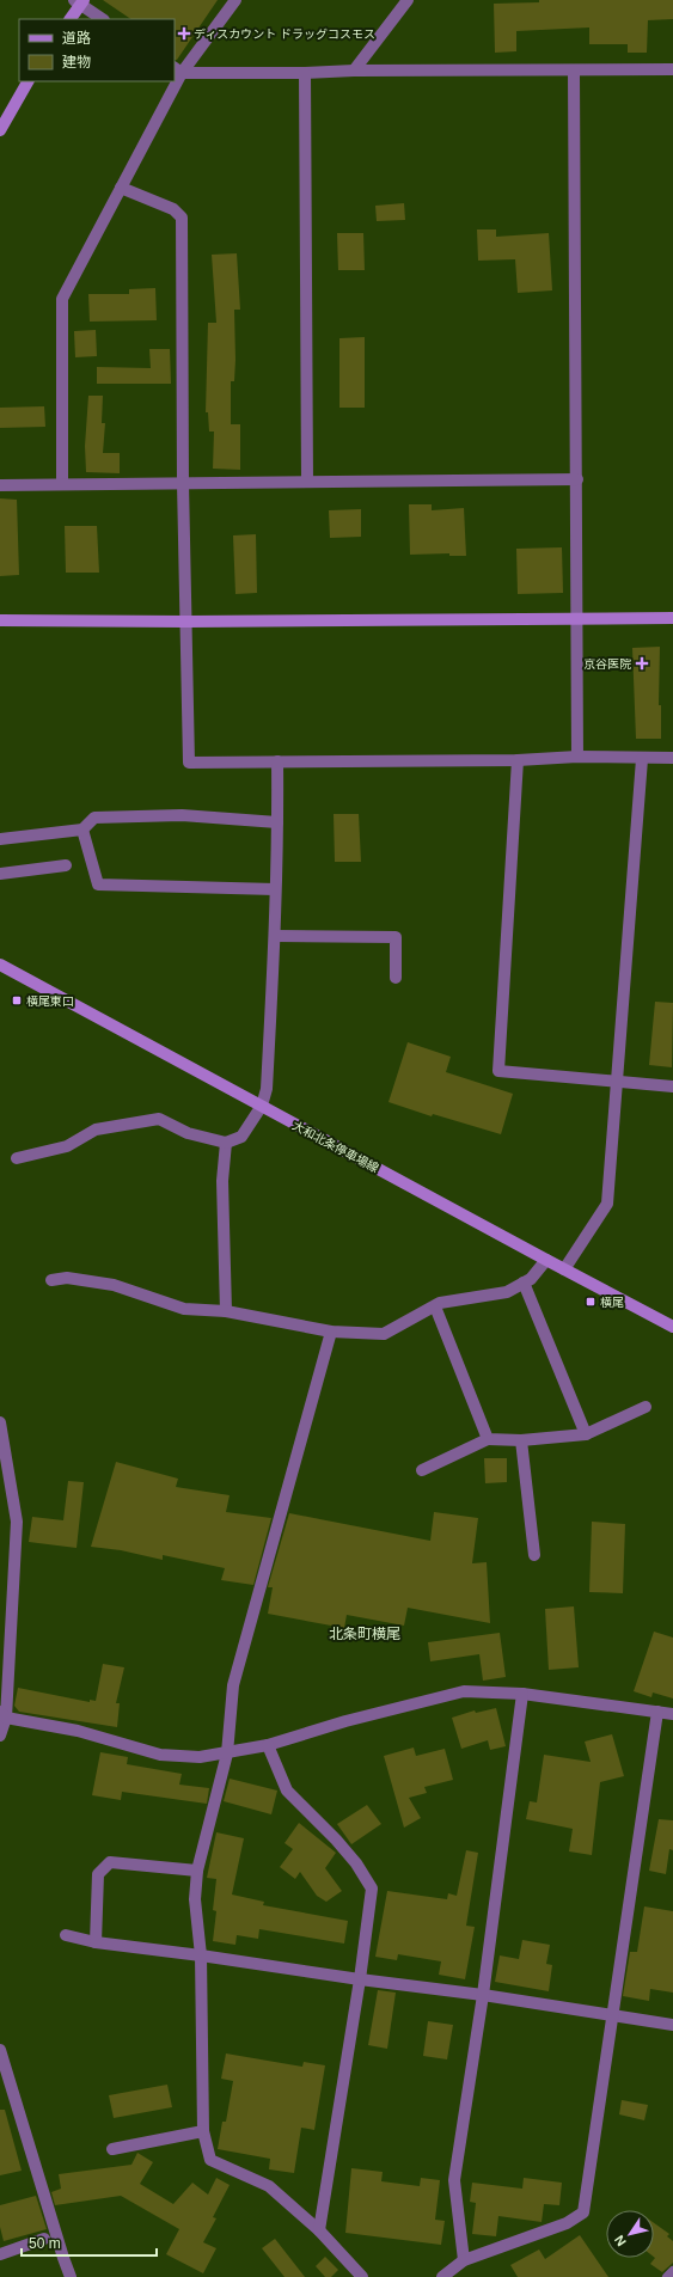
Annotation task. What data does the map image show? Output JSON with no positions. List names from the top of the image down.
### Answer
{
  "streets": {
    "main road": ["大和北条停車場線"]
  },
  "districts": ["北条町横尾"],
  "places": {
    "health": ["ディスカウント ドラッグコスモス", "京谷医院"],
    "transit": ["横尾東口", "横尾"]
  },
  "legend": ["道路", "建物"],
  "scale_bar": "50 m",
  "north": "bottom left"
}
